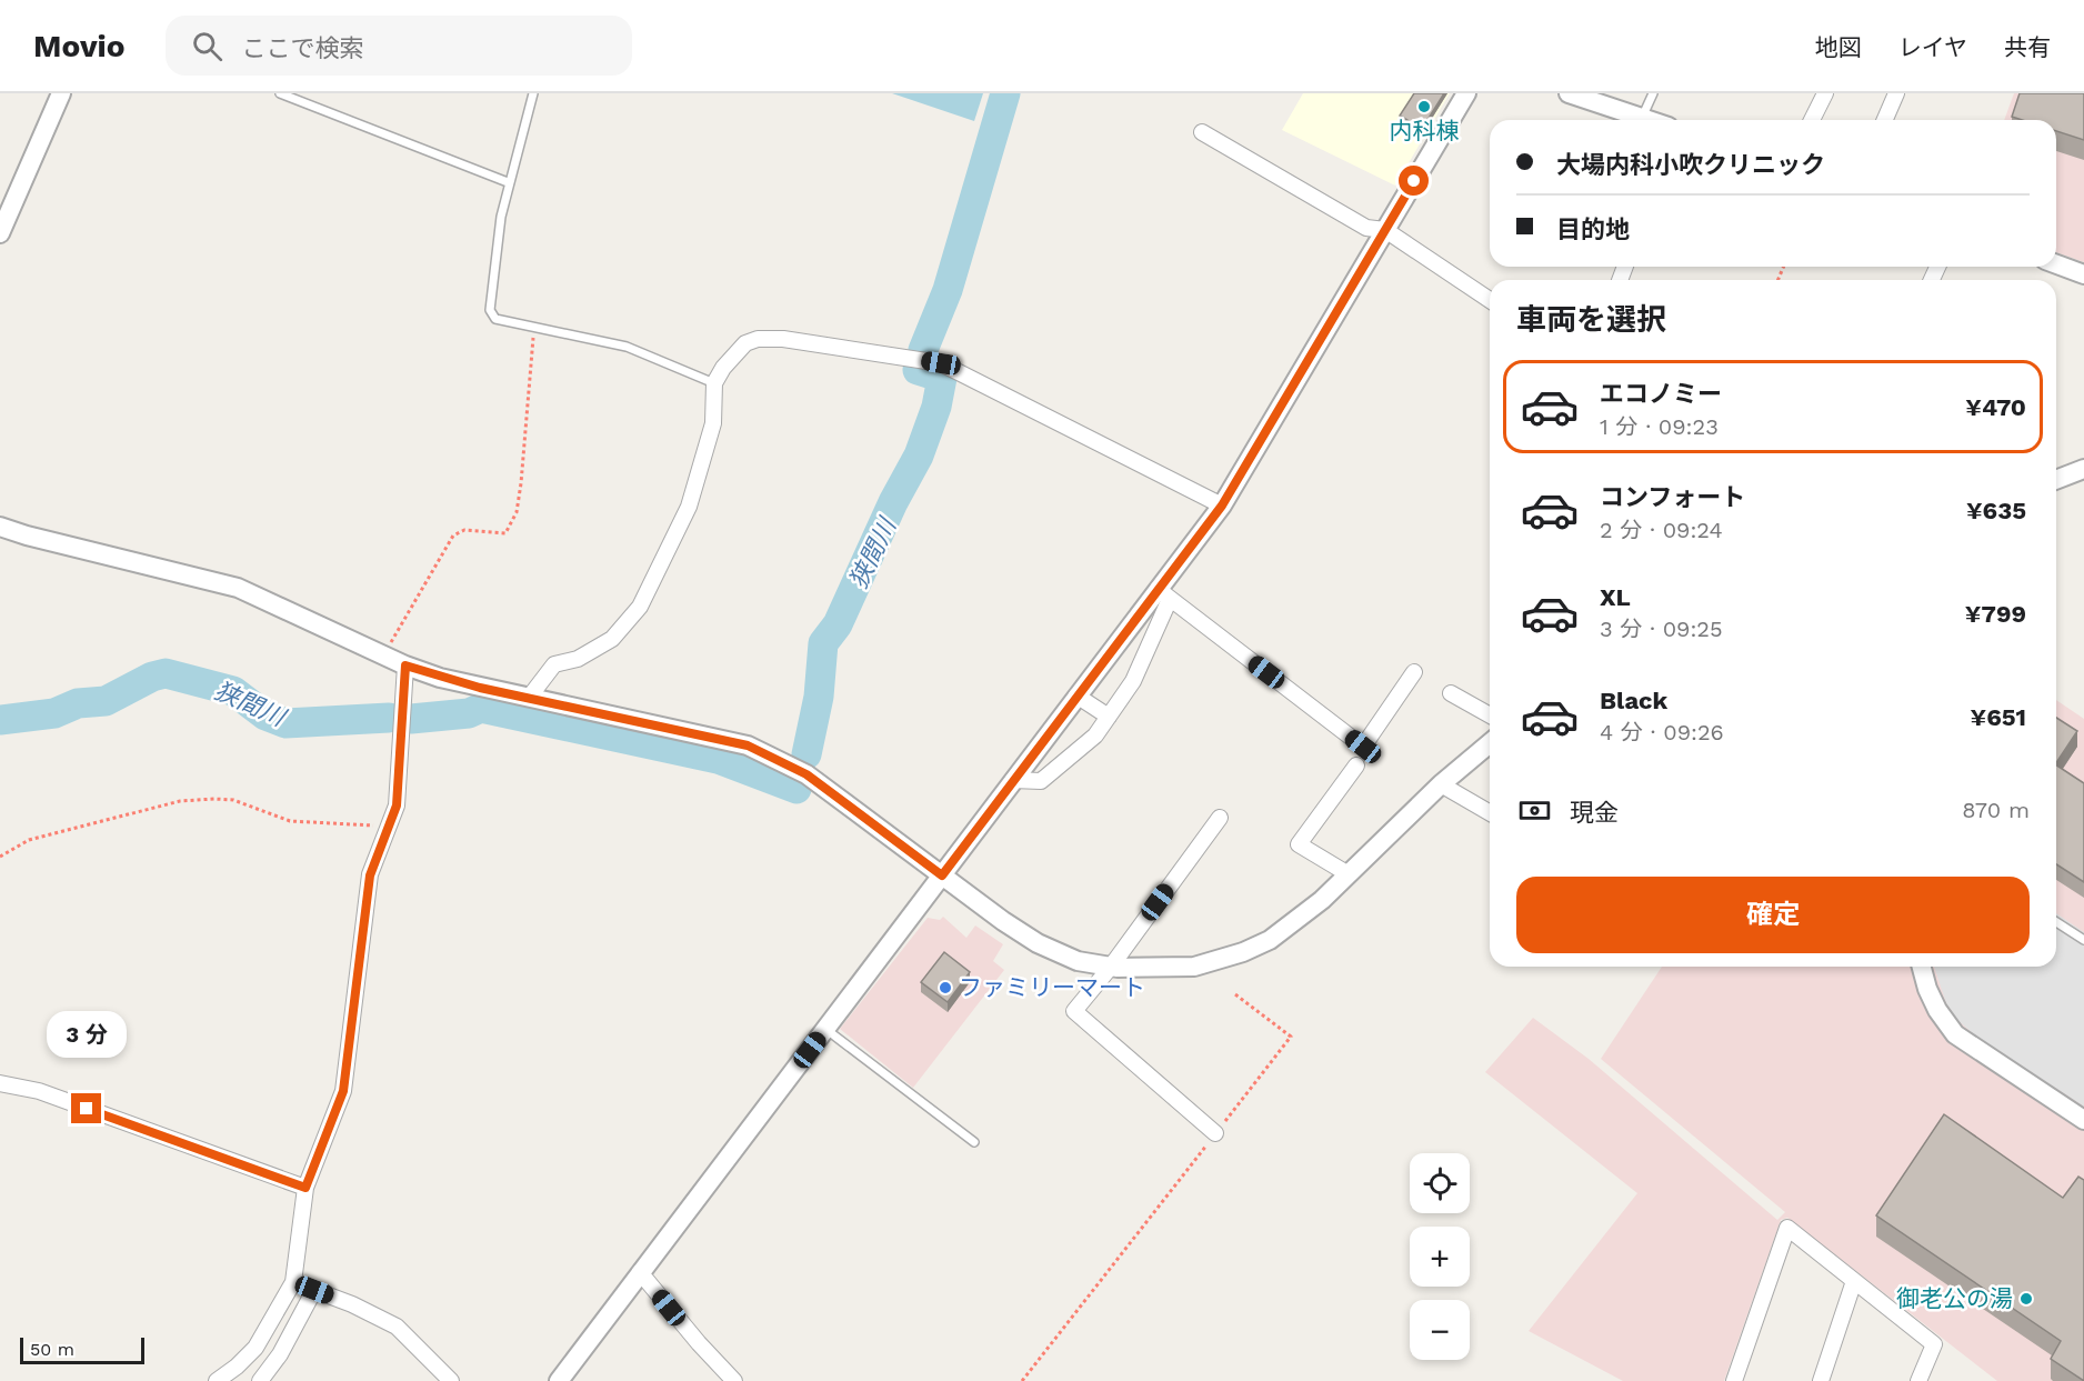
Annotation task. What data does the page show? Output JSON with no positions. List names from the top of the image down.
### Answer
{
  "water": ["狭間川"],
  "places": ["内科棟", "ファミリーマート", "御老公の湯"],
  "scale_bar": "50 m",
  "page": {
    "header": "Movio",
    "search": "ここで検索",
    "nav": ["地図", "レイヤ", "共有"],
    "banner": ["大場内科小吹クリニック", "目的地"],
    "heading": "車両を選択",
    "list": [
      {
        "name": "エコノミー",
        "note": "1 分 · 09:23",
        "value": "¥470"
      },
      {
        "name": "コンフォート",
        "note": "2 分 · 09:24",
        "value": "¥635"
      },
      {
        "name": "XL",
        "note": "3 分 · 09:25",
        "value": "¥799"
      },
      {
        "name": "Black",
        "note": "4 分 · 09:26",
        "value": "¥651"
      }
    ],
    "pay": ["現金", "870 m"],
    "buttons": "確定",
    "bubble": "3 分",
    "map_buttons": ["+", "−"],
    "scale": "50 m"
  }
}
